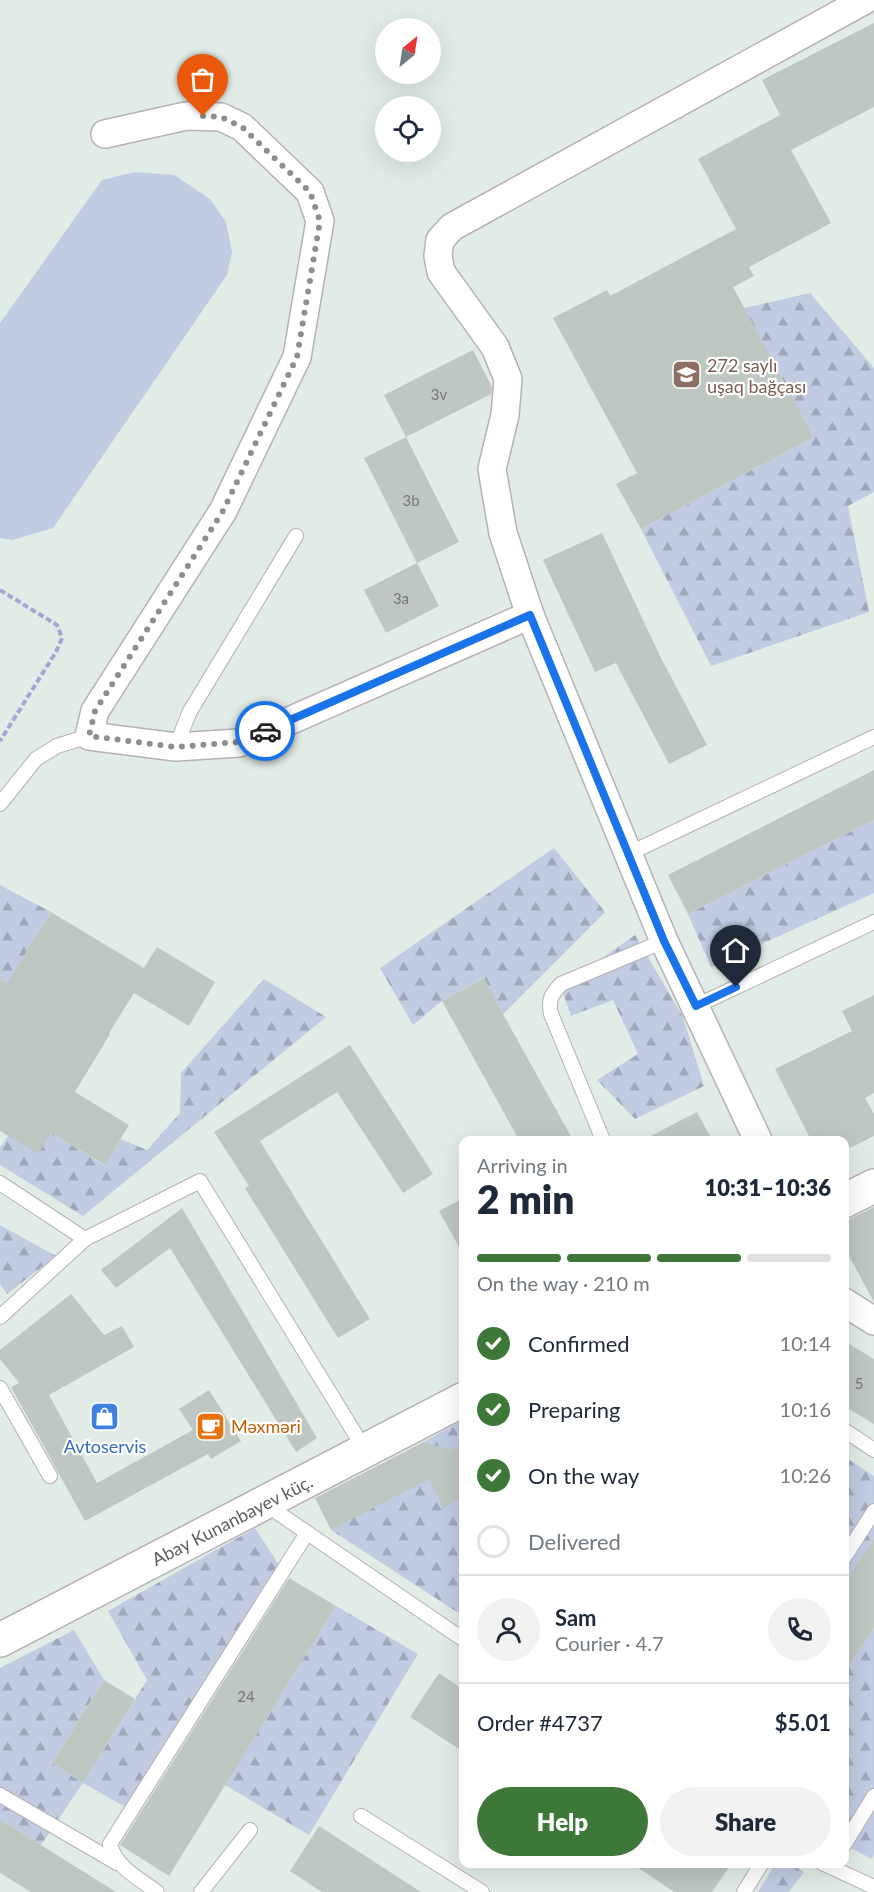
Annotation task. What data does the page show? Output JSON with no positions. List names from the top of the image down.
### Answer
{
  "streets": {
    "street": ["Abay Kunanbayev küç."]
  },
  "places": {
    "school or university": ["272 saylı uşaq bağçası"],
    "shop": ["Avtoservis"],
    "cafe": ["Məxməri"]
  },
  "house_numbers": [
    "3v",
    "3b",
    "3a",
    "5",
    "24"
  ],
  "north": "top right",
  "page": {
    "heading": ["2 min", "Arriving in", "10:31–10:36"],
    "panel": [
      "Sam",
      "Courier · 4.7",
      "Order #4737",
      "$5.01"
    ],
    "bar": "On the way · 210 m",
    "list": [
      ["Confirmed", "10:14"],
      ["Preparing", "10:16"],
      ["On the way", "10:26"],
      "Delivered"
    ],
    "buttons": ["Help", "Share"]
  }
}
